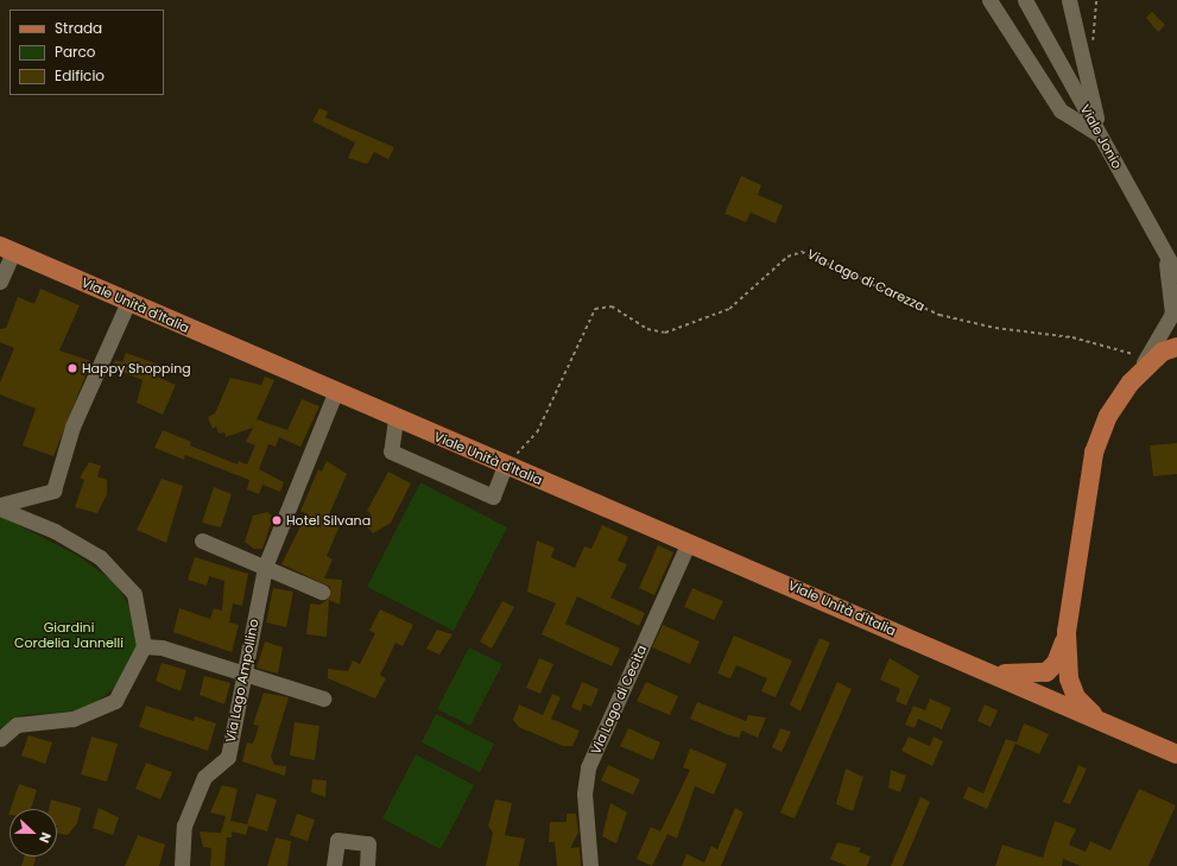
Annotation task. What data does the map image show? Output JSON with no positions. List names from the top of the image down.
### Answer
{
  "streets": {
    "main road": ["Viale Unità d'Italia"],
    "street": ["Viale Jonio", "Via Lago Ampollino", "Via Lago di Cecita"],
    "path": ["Via Lago di Carezza"]
  },
  "crossings": [
    ["Via Lago di Carezza", "Viale Unità d'Italia"],
    ["Viale Unità d'Italia", "Via Lago Ampollino"],
    ["Viale Unità d'Italia", "Via Lago di Cecita"]
  ],
  "parks": ["Giardini Cordelia Jannelli"],
  "places": ["Happy Shopping", "Hotel Silvana"],
  "legend": ["Strada", "Parco", "Edificio"],
  "north": "right"
}
